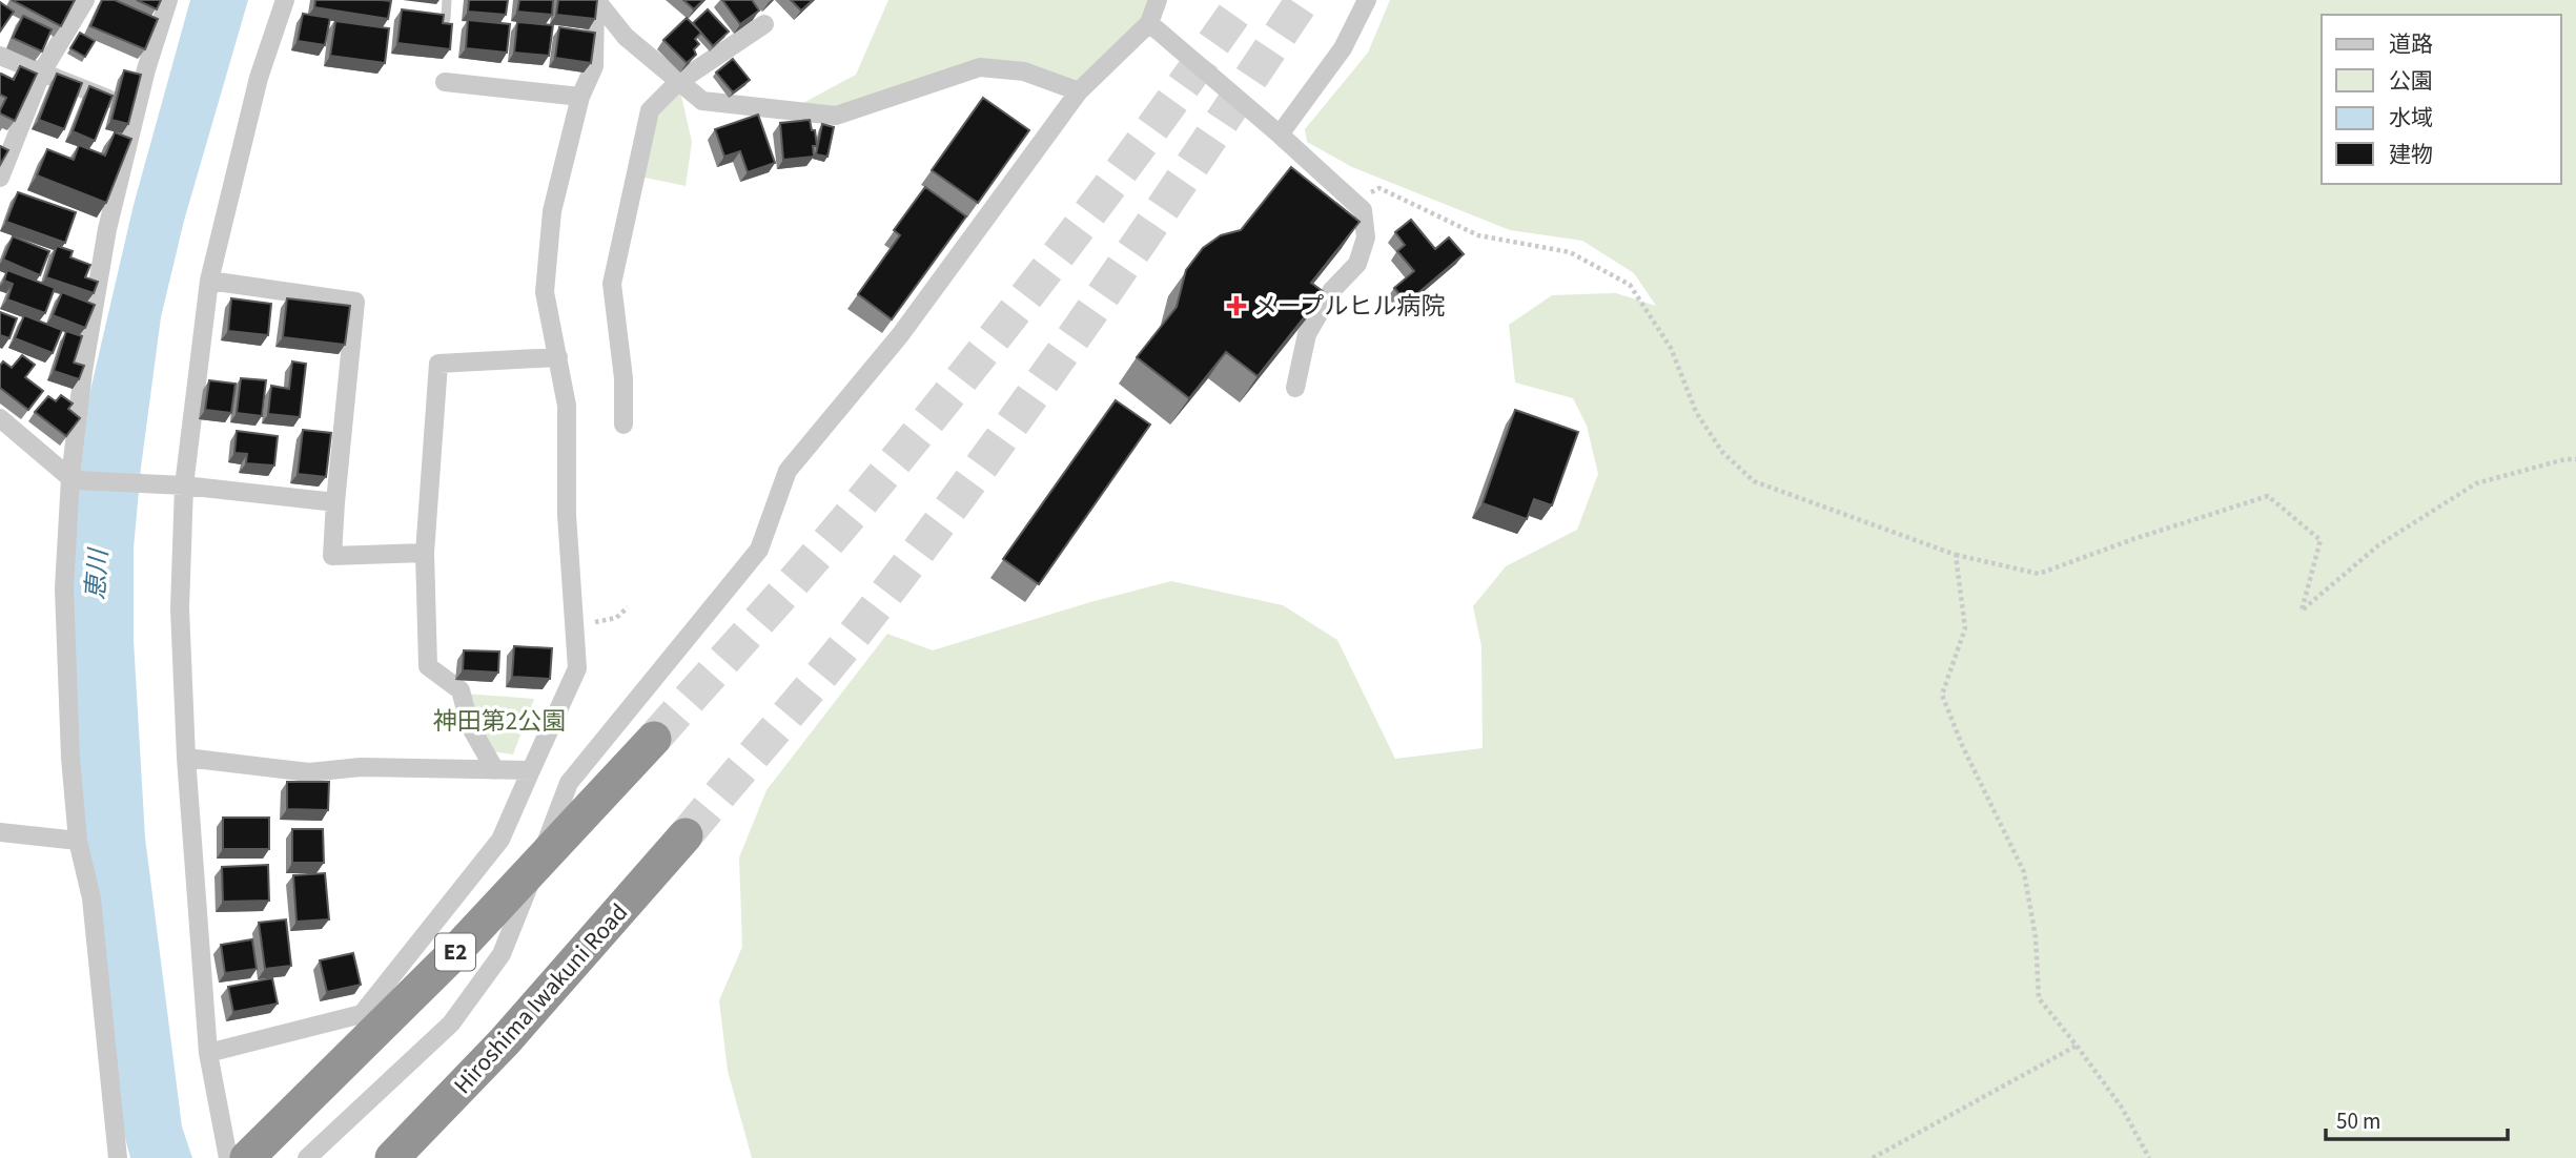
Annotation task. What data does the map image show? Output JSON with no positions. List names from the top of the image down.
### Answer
{
  "streets": {
    "highway": ["E2", "Hiroshima Iwakuni Road"]
  },
  "water": ["恵川"],
  "parks": ["神田第2公園"],
  "places": {
    "health": ["メープルヒル病院"]
  },
  "legend": [
    "道路",
    "公園",
    "水域",
    "建物"
  ],
  "scale_bar": "50 m"
}
